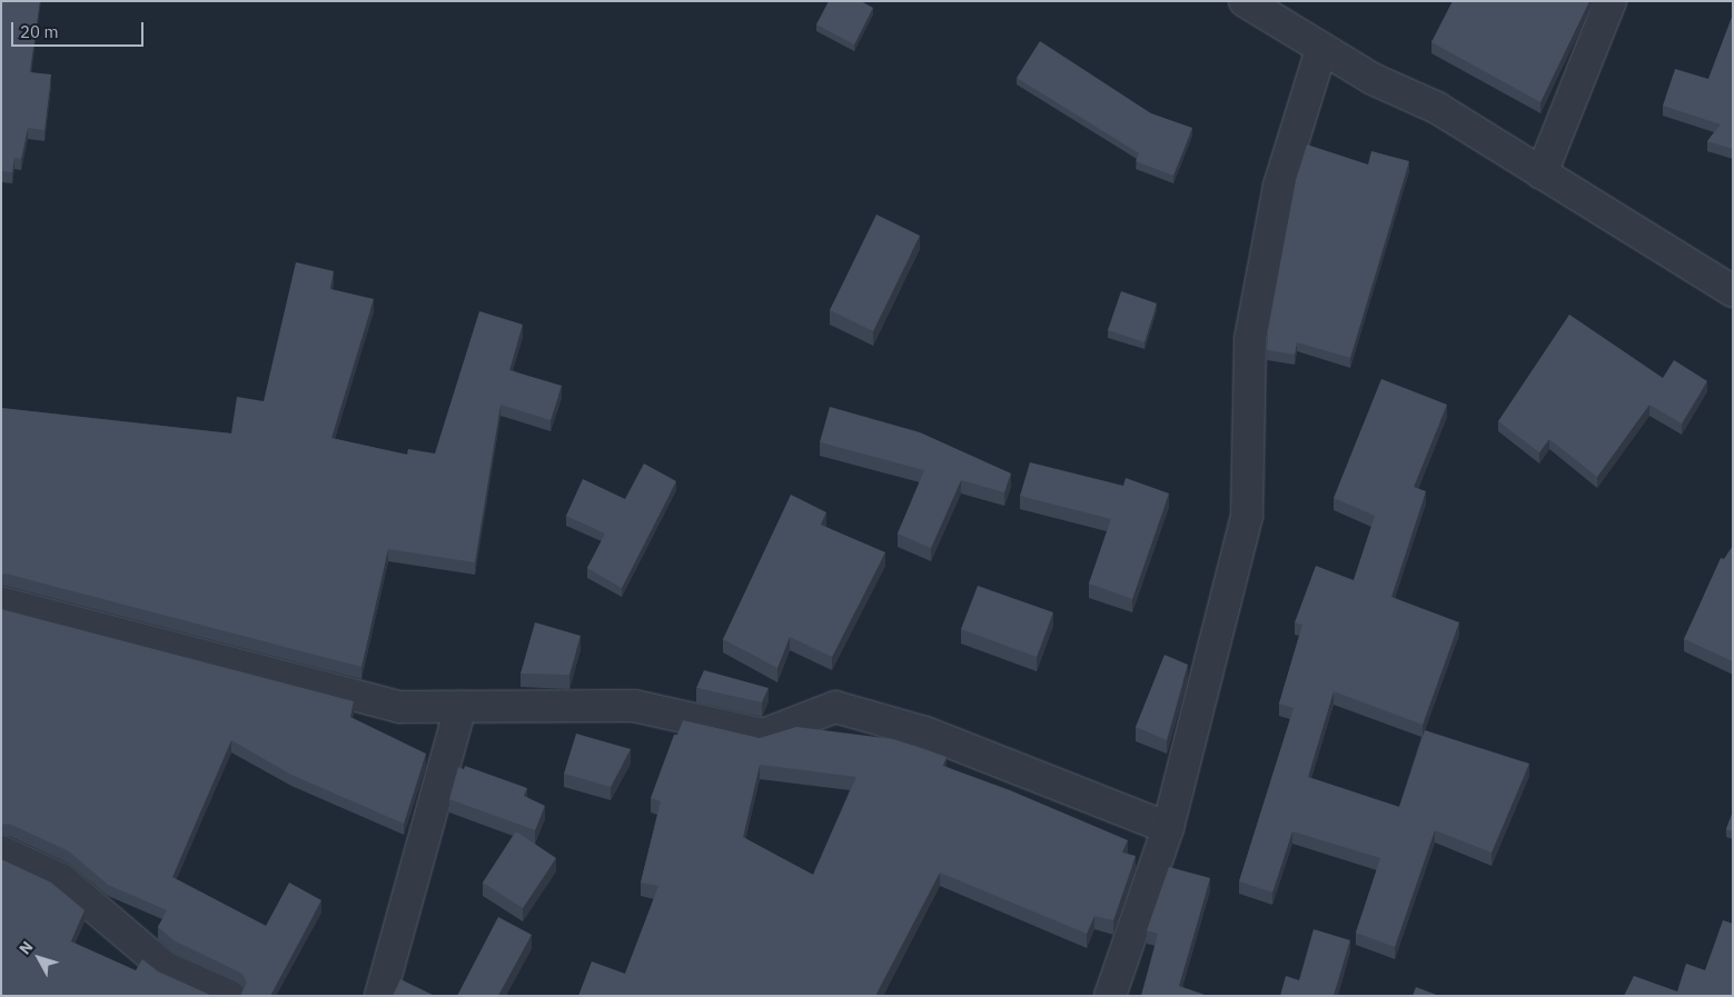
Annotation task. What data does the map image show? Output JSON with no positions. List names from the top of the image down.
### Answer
{
  "scale_bar": "20 m",
  "north": "top left"
}
